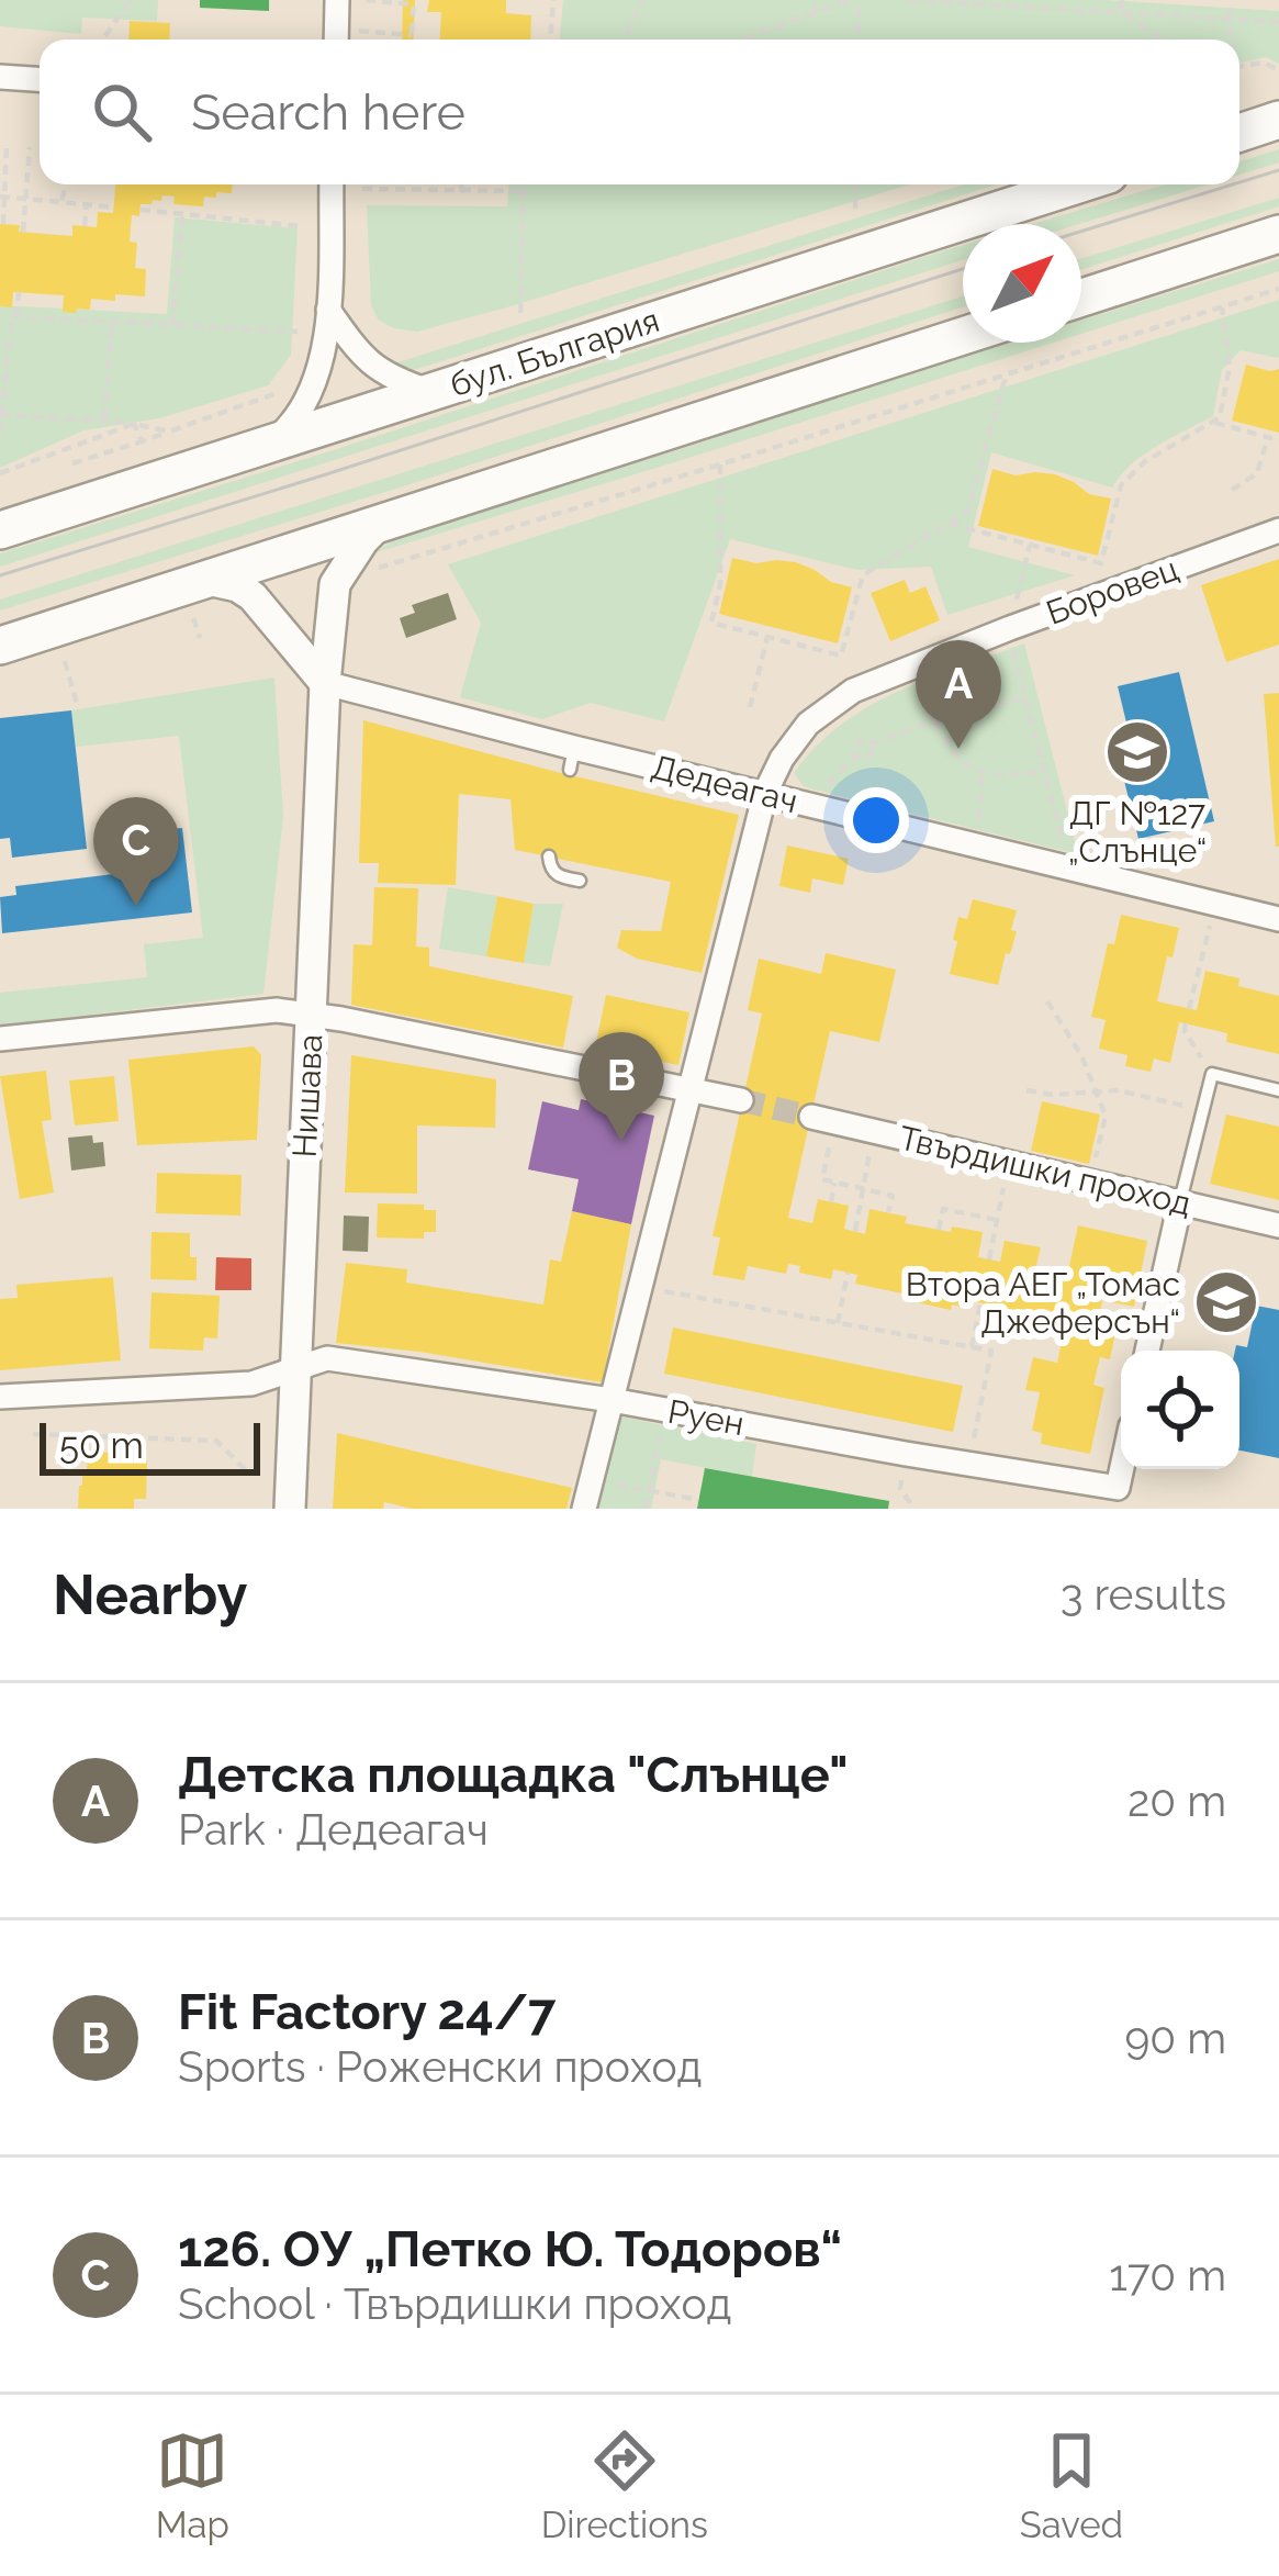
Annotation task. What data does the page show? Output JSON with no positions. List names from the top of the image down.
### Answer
{
  "streets": {
    "main road": ["бул. България"],
    "street": [
      "Боровец",
      "Дедеагач",
      "Нишава",
      "Твърдишки проход",
      "Руен"
    ]
  },
  "crossings": [
    ["Боровец", "Дедеагач"],
    ["Боровец", "Руен"],
    ["Дедеагач", "Нишава"],
    ["Нишава", "Руен"]
  ],
  "places": {
    "school or university": ["ДГ №127 „Слънце“", "Втора АЕГ „Томас Джеферсън“"]
  },
  "scale_bar": "50 m",
  "north": "top right",
  "page": {
    "search": "Search here",
    "pins": ["A", "C", "B"],
    "scale": "50 m",
    "heading": ["Nearby", "3 results"],
    "list": [
      {
        "mark": "A",
        "name": "Детска площадка \"Слънце\"",
        "note": "Park · Дедеагач",
        "value": "20 m"
      },
      {
        "mark": "B",
        "name": "Fit Factory 24/7",
        "note": "Sports · Роженски проход",
        "value": "90 m"
      },
      {
        "mark": "C",
        "name": "126. ОУ „Петко Ю. Тодоров“",
        "note": "School · Твърдишки проход",
        "value": "170 m"
      }
    ],
    "nav": ["Map", "Directions", "Saved"]
  }
}
